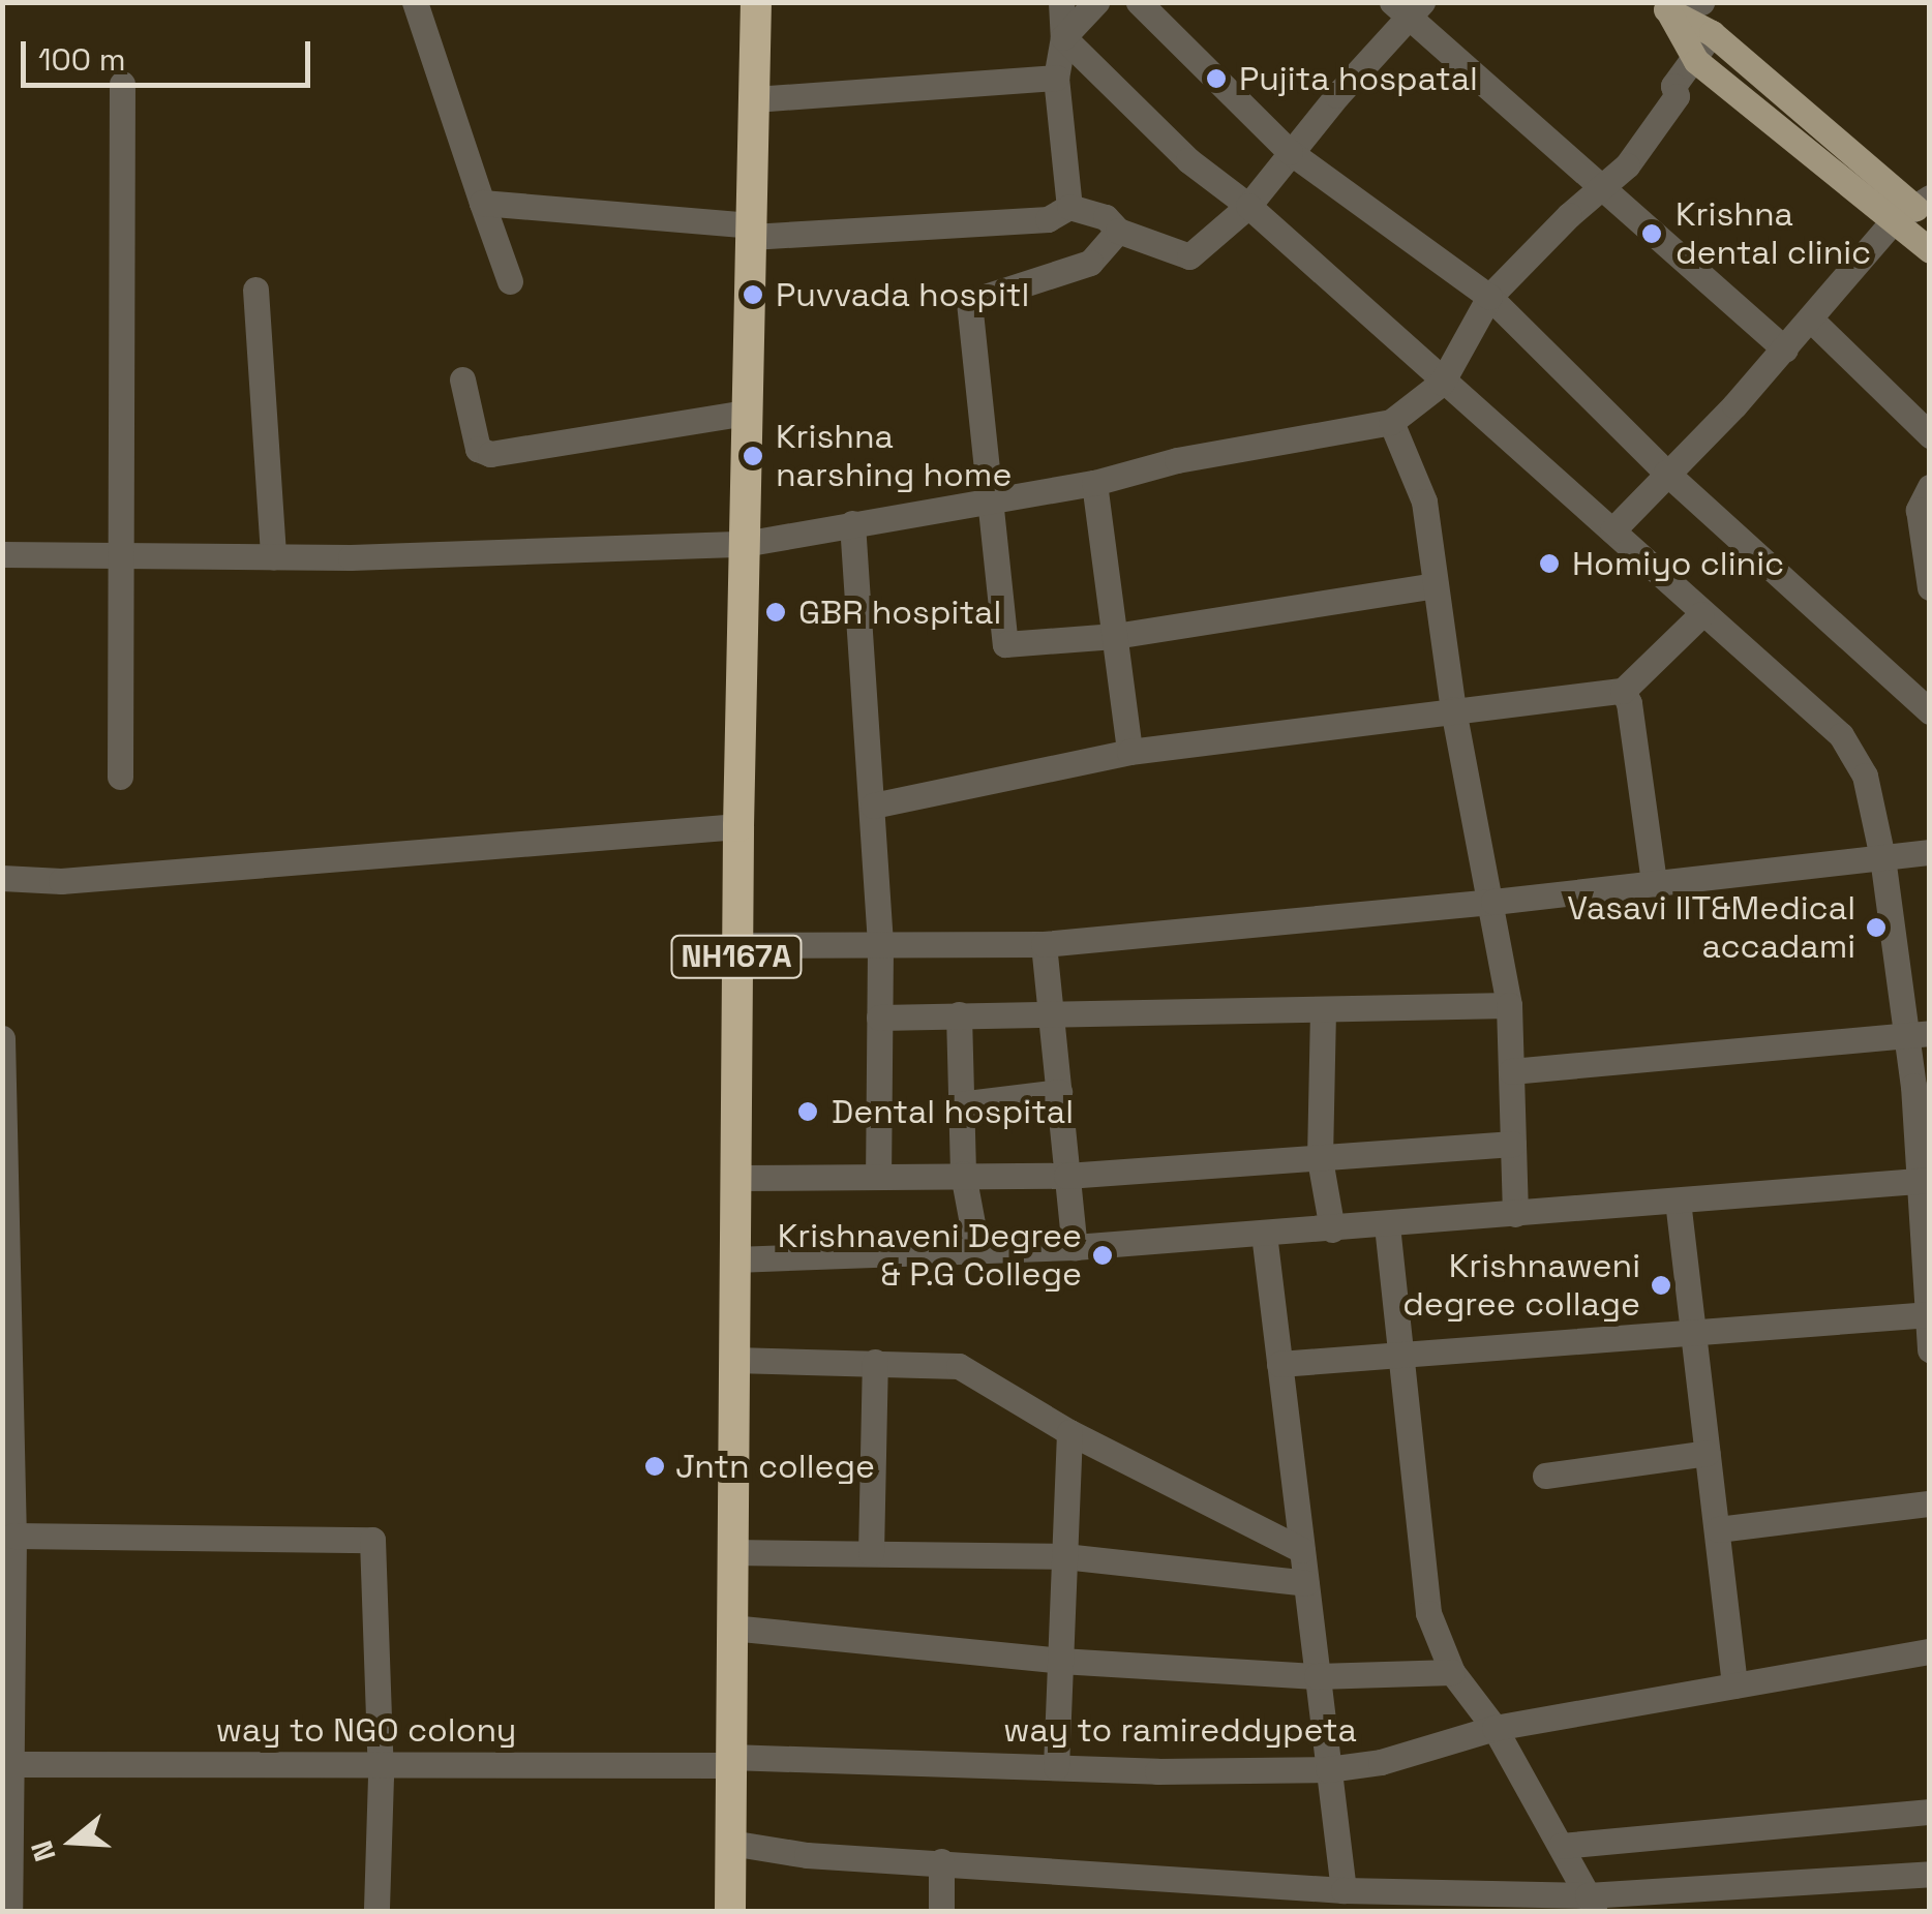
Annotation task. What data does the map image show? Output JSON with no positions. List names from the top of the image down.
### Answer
{
  "streets": {
    "highway": ["NH167A"],
    "street": ["way to NGO colony", "way to ramireddypeta"]
  },
  "crossings": [
    ["NH167A", "way to NGO colony"],
    ["NH167A", "way to ramireddypeta"],
    ["way to NGO colony", "way to ramireddypeta"]
  ],
  "places": [
    "Pujita hospatal",
    "Krishna dental clinic",
    "Puvvada hospitl",
    "Krishna narshing home",
    "Homiyo clinic",
    "GBR hospital",
    "Vasavi IIT&Medical accadami",
    "Dental hospital",
    "Krishnaveni Degree & P.G College",
    "Krishnaweni degree collage",
    "Jntn college"
  ],
  "scale_bar": "100 m",
  "north": "left"
}
